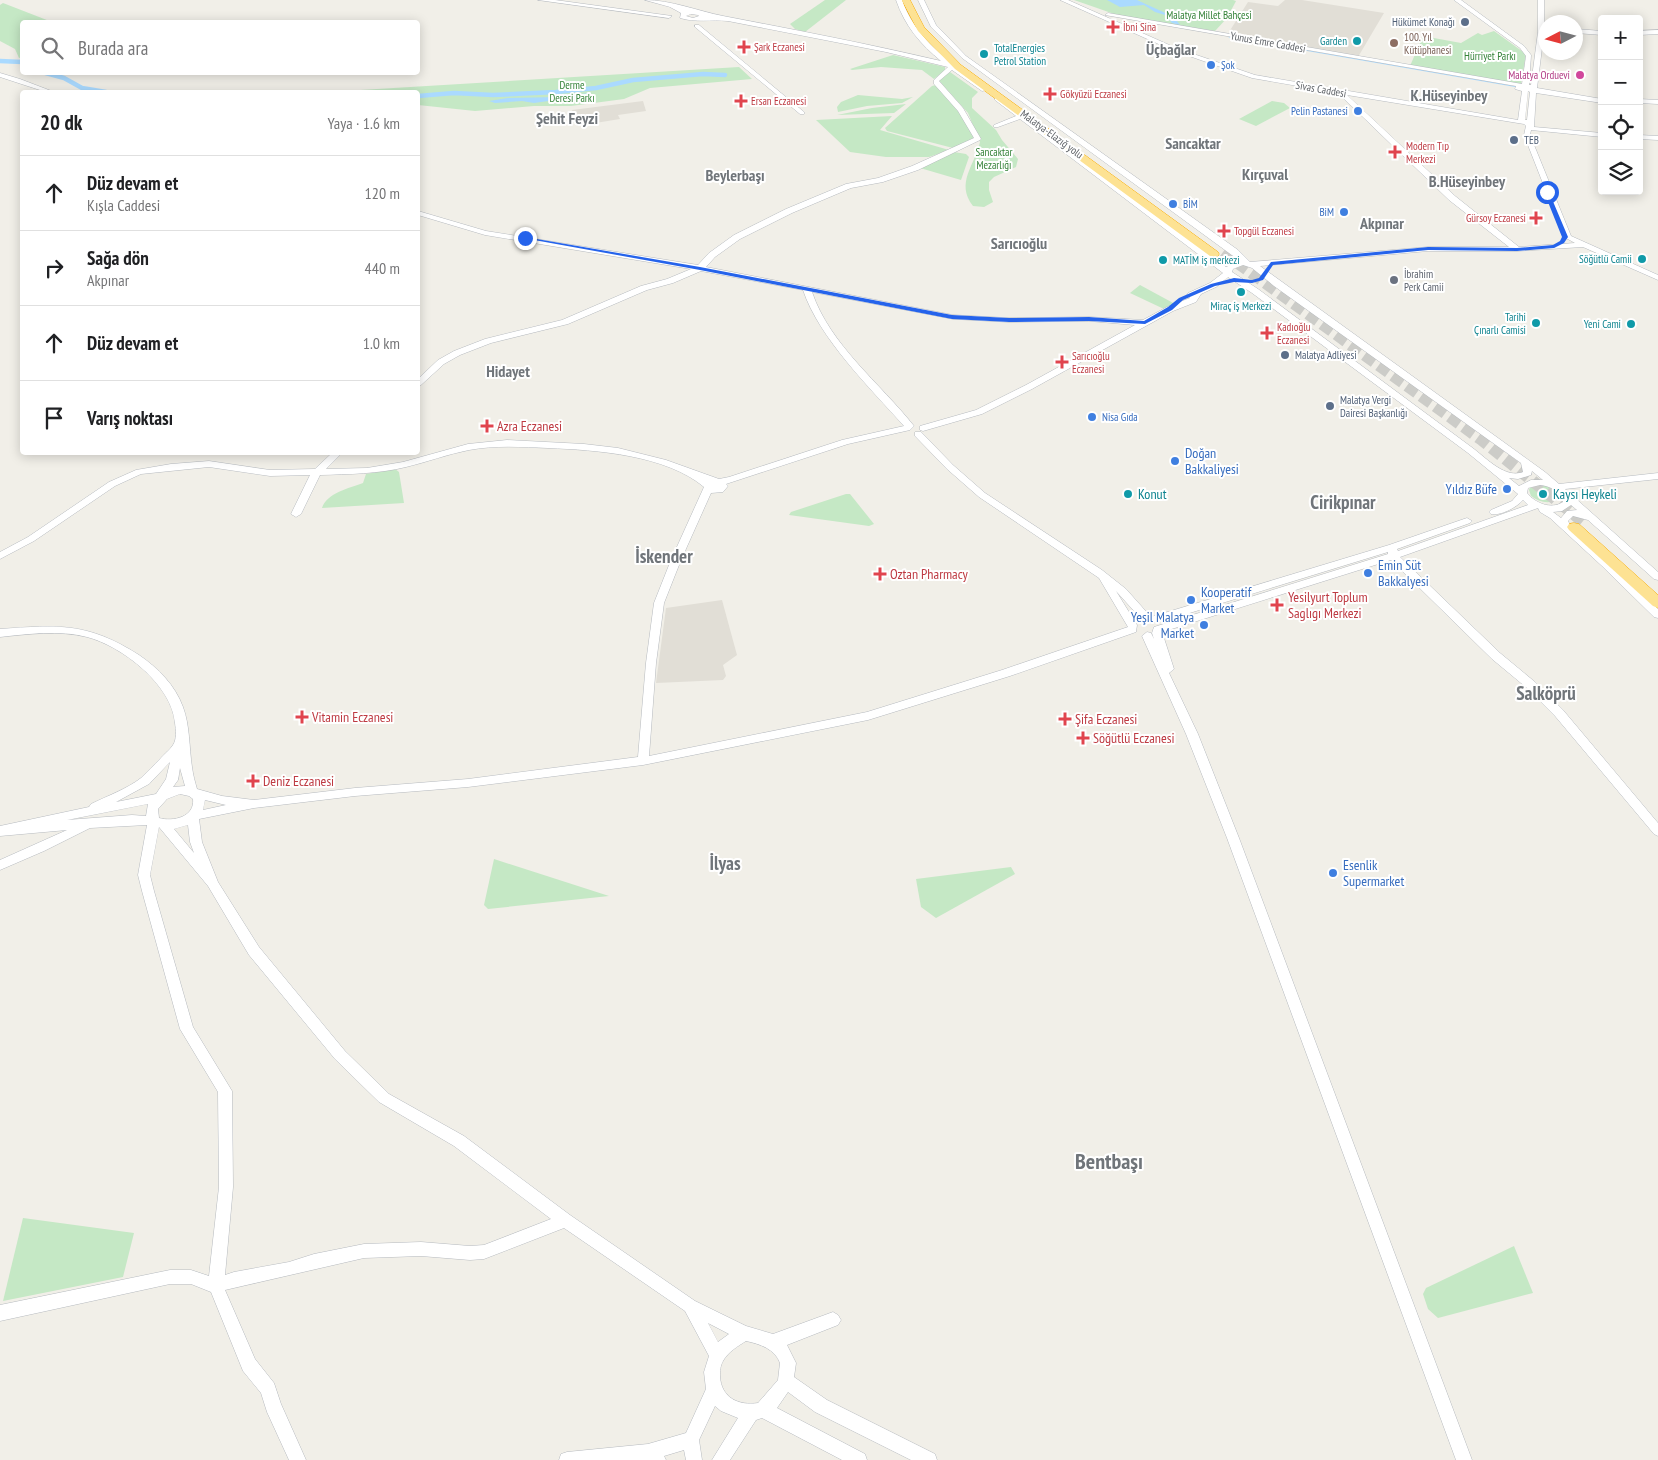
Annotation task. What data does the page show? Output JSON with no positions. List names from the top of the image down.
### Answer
{
  "streets": {
    "highway": ["Malatya-Elazığ yolu"],
    "main road": ["Yunus Emre Caddesi", "Sivas Caddesi"]
  },
  "districts": [
    "Üçbağlar",
    "K.Hüseyinbey",
    "Şehit Feyzi",
    "Sancaktar",
    "Kırçuval",
    "Beylerbaşı",
    "B.Hüseyinbey",
    "Akpınar",
    "Sarıcıoğlu",
    "Hidayet",
    "Cirikpınar",
    "İskender",
    "Salköprü",
    "İlyas",
    "Bentbaşı"
  ],
  "parks": [
    "Malatya Millet Bahçesi",
    "Hürriyet Parkı",
    "Derme Deresi Parkı",
    "Sancaktar Mezarlığı"
  ],
  "places": {
    "other": [
      "Hükümet Konağı",
      "Garden",
      "100. Yıl Kütüphanesi",
      "TotalEnergies Petrol Station",
      "Şok",
      "Malatya Orduevi",
      "Pelin Pastanesi",
      "TEB",
      "BİM",
      "BiM",
      "Söğütlü Camii",
      "MATİM iş merkezi",
      "İbrahim Perk Camii",
      "Miraç iş Merkezi",
      "Tarihi Çınarlı Camisi",
      "Yeni Cami",
      "Malatya Adliyesi",
      "Malatya Vergi Dairesi Başkanlığı",
      "Nisa Gıda",
      "Doğan Bakkaliyesi",
      "Yıldız Büfe",
      "Konut",
      "Kaysı Heykeli",
      "Emin Süt Bakkalyesi",
      "Kooperatif Market",
      "Yeşil Malatya Market",
      "Esenlik Supermarket"
    ],
    "health": [
      "İbni Sina",
      "Şark Eczanesi",
      "Gökyüzü Eczanesi",
      "Ersan Eczanesi",
      "Modern Tıp Merkezi",
      "Gürsoy Eczanesi",
      "Topgül Eczanesi",
      "Kadıoğlu Eczanesi",
      "Sarıcıoğlu Eczanesi",
      "Azra Eczanesi",
      "Oztan Pharmacy",
      "Yesilyurt Toplum Saglıgı Merkezi",
      "Vitamin Eczanesi",
      "Şifa Eczanesi",
      "Söğütlü Eczanesi",
      "Deniz Eczanesi"
    ]
  },
  "north": "left",
  "page": {
    "map_buttons": ["+", "−"],
    "search": "Burada ara",
    "heading": ["20 dk", "Yaya · 1.6 km"],
    "list": [
      ["Düz devam et", "Kışla Caddesi", "120 m"],
      ["Sağa dön", "Akpınar", "440 m"],
      ["Düz devam et", "1.0 km"],
      "Varış noktası"
    ]
  }
}
